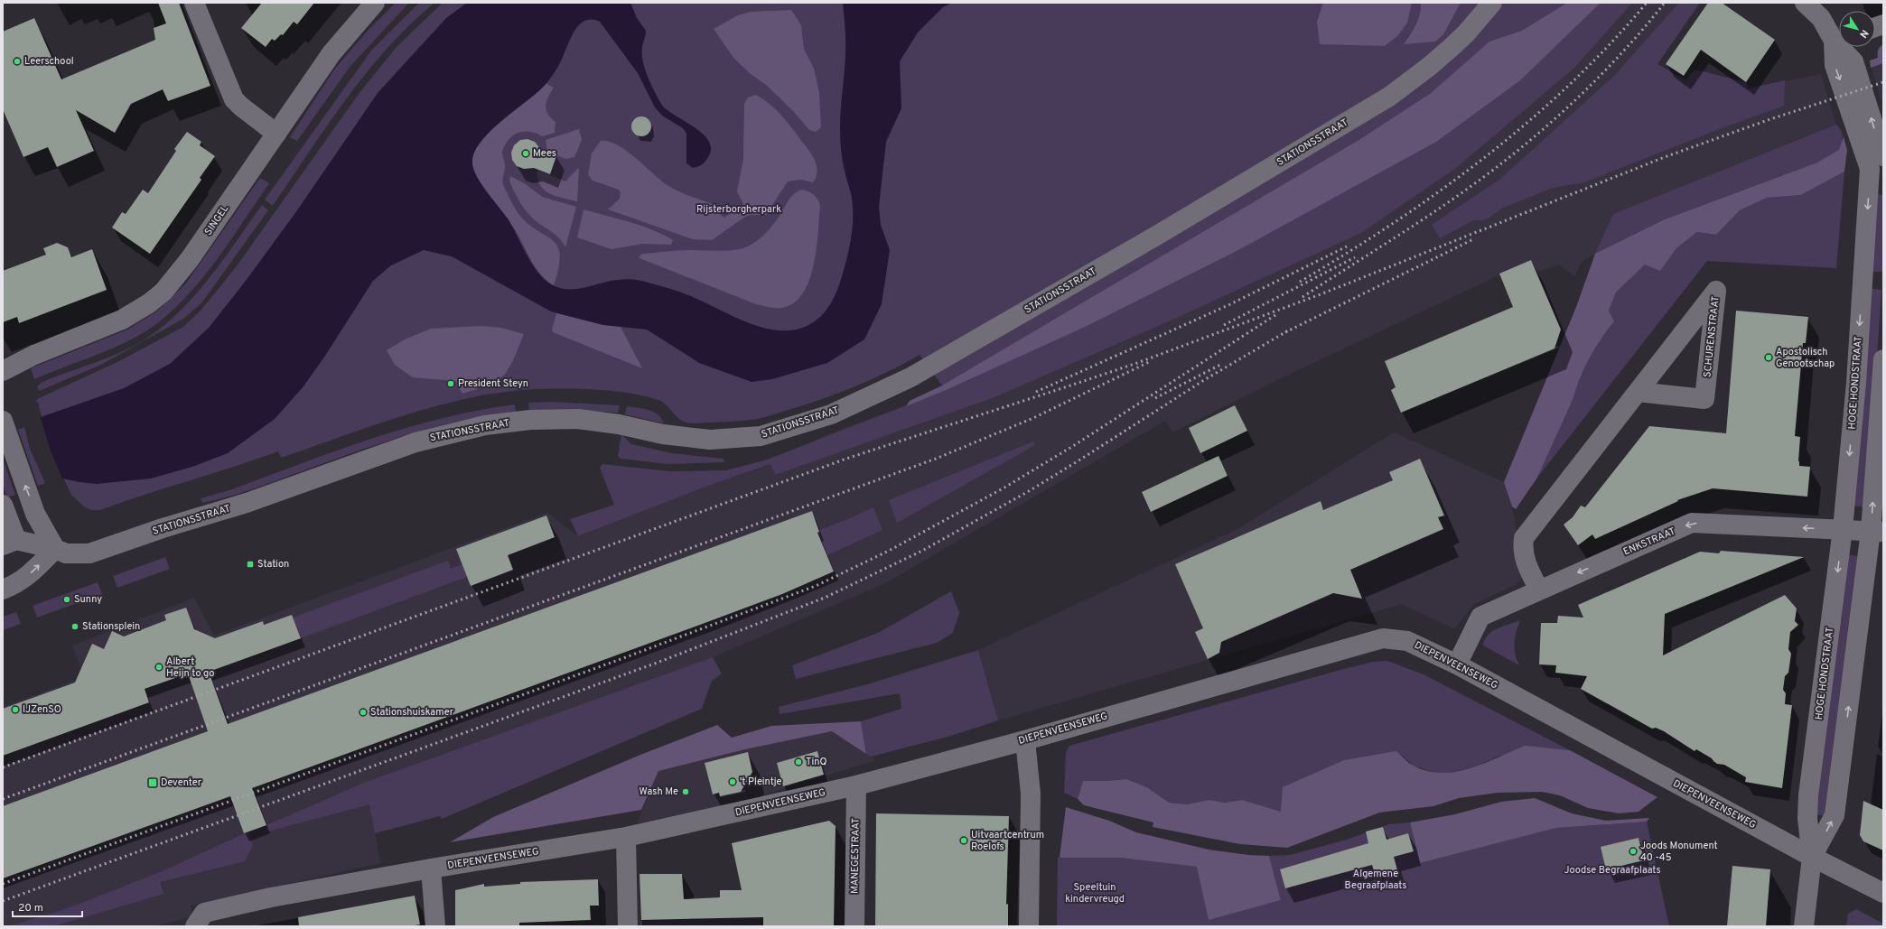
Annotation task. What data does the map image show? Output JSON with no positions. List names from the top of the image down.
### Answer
{
  "streets": {
    "street": [
      "STATIONSSTRAAT",
      "SINGEL",
      "SCHURENSTRAAT",
      "HOGE HONDSTRAAT",
      "ENKSTRAAT",
      "DIEPENVEENSEWEG",
      "MANEGESTRAAT"
    ]
  },
  "crossings": [
    ["SCHURENSTRAAT", "ENKSTRAAT"],
    ["HOGE HONDSTRAAT", "ENKSTRAAT"],
    ["HOGE HONDSTRAAT", "DIEPENVEENSEWEG"],
    ["ENKSTRAAT", "DIEPENVEENSEWEG"],
    ["DIEPENVEENSEWEG", "MANEGESTRAAT"]
  ],
  "one_way": ["ENKSTRAAT"],
  "parks": [
    "Rijsterborgherpark",
    "Joodse Begraafplaats",
    "Algemene Begraafplaats",
    "Speeltuin kindervreugd"
  ],
  "places": {
    "other": [
      "Leerschool",
      "Mees",
      "Apostolisch Genootschap",
      "President Steyn",
      "Sunny",
      "Stationsplein",
      "Albert Heijn to go",
      "IJZenSO",
      "Stationshuiskamer",
      "TinQ",
      "'t Pleintje",
      "Wash Me",
      "Uitvaartcentrum Roelofs",
      "Joods Monument 40 -45"
    ],
    "transit": ["Station", "Deventer"]
  },
  "scale_bar": "20 m",
  "north": "bottom right"
}
